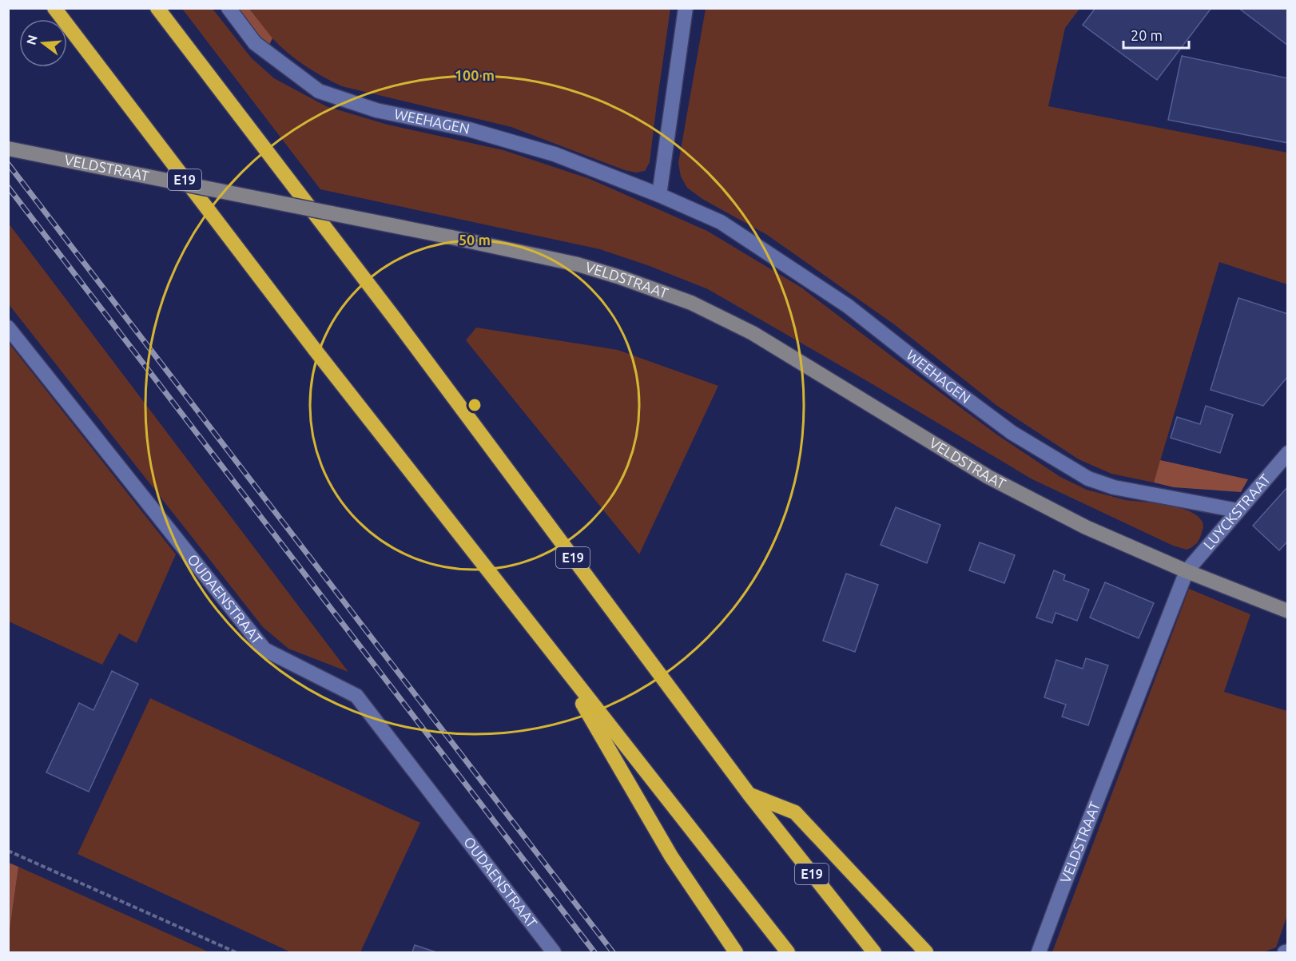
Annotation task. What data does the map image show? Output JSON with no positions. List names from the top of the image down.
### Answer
{
  "streets": {
    "highway": ["E19"],
    "street": [
      "WEEHAGEN",
      "VELDSTRAAT",
      "LUYCKSTRAAT",
      "OUDAENSTRAAT"
    ]
  },
  "crossings": [
    ["WEEHAGEN", "LUYCKSTRAAT"],
    ["VELDSTRAAT", "LUYCKSTRAAT"]
  ],
  "scale_bar": "20 m",
  "north": "left",
  "rings": ["100 m", "50 m"]
}
